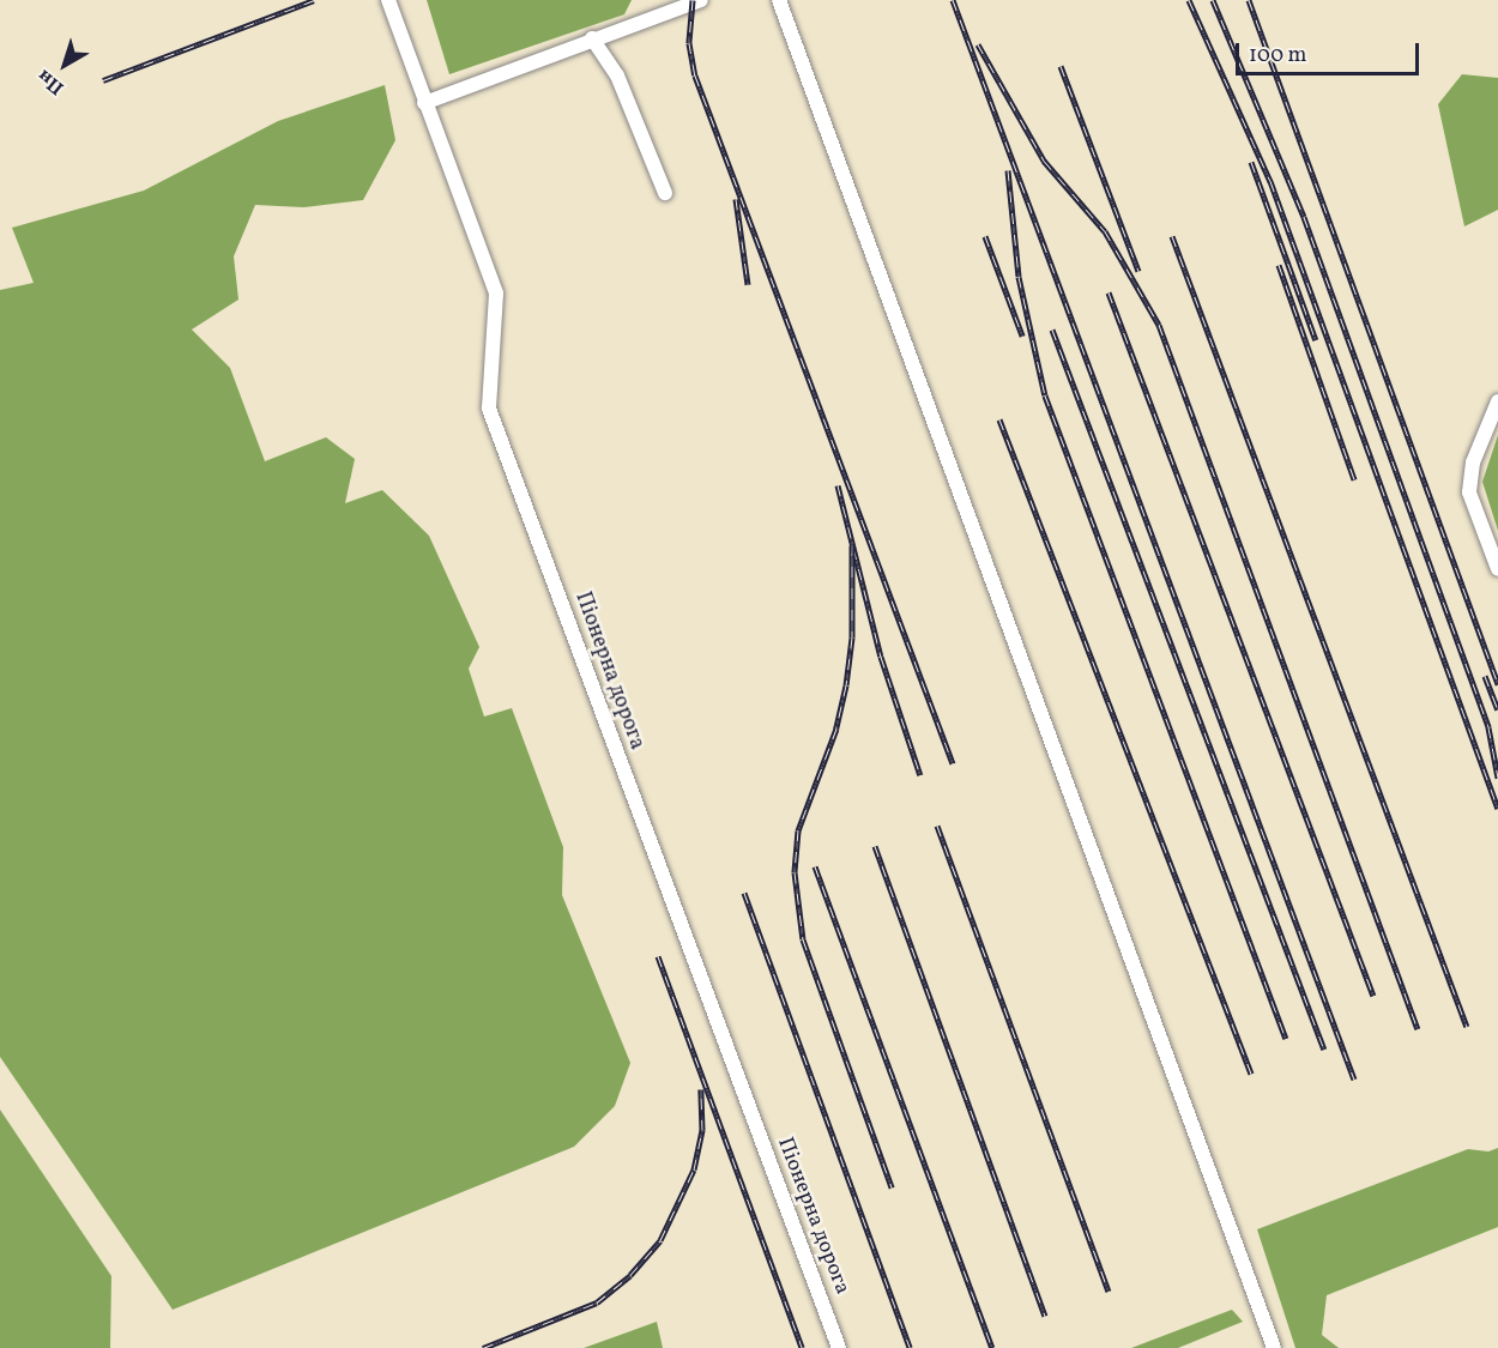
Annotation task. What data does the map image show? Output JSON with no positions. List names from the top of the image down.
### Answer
{
  "streets": {
    "street": ["Піонерна дорога"]
  },
  "scale_bar": "100 m",
  "north": "bottom left"
}
